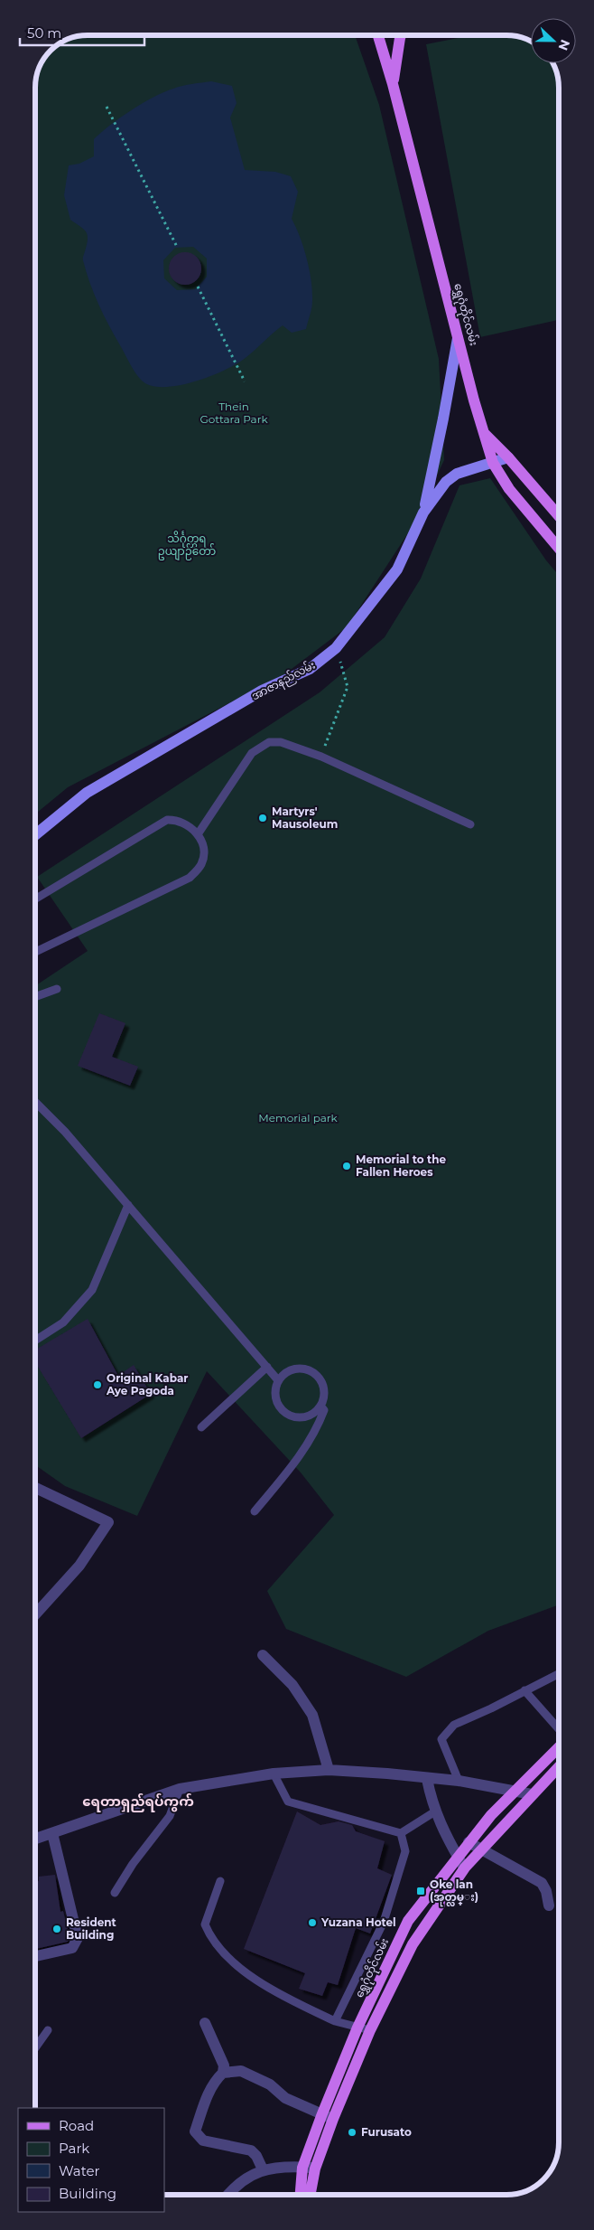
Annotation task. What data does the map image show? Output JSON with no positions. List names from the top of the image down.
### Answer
{
  "streets": {
    "main road": ["ရွှေဂုံတိုင်လမ်း", "အာဇာနည်လမ်း"]
  },
  "crossings": [
    ["ရွှေဂုံတိုင်လမ်း", "အာဇာနည်လမ်း"]
  ],
  "districts": ["ရေတာရှည်ရပ်ကွက်"],
  "parks": ["Thein Gottara Park", "သိင်္ဂုတ္တရ ဥယျာဉ်တော်", "Memorial park"],
  "places": {
    "other": [
      "Martyrs' Mausoleum",
      "Memorial to the Fallen Heroes",
      "Original Kabar Aye Pagoda",
      "Yuzana Hotel",
      "Resident Building",
      "Furusato"
    ],
    "transit": ["Oke lan (အုတ္လမ္း)"]
  },
  "legend": [
    "Road",
    "Park",
    "Water",
    "Building"
  ],
  "scale_bar": "50 m",
  "north": "right"
}
